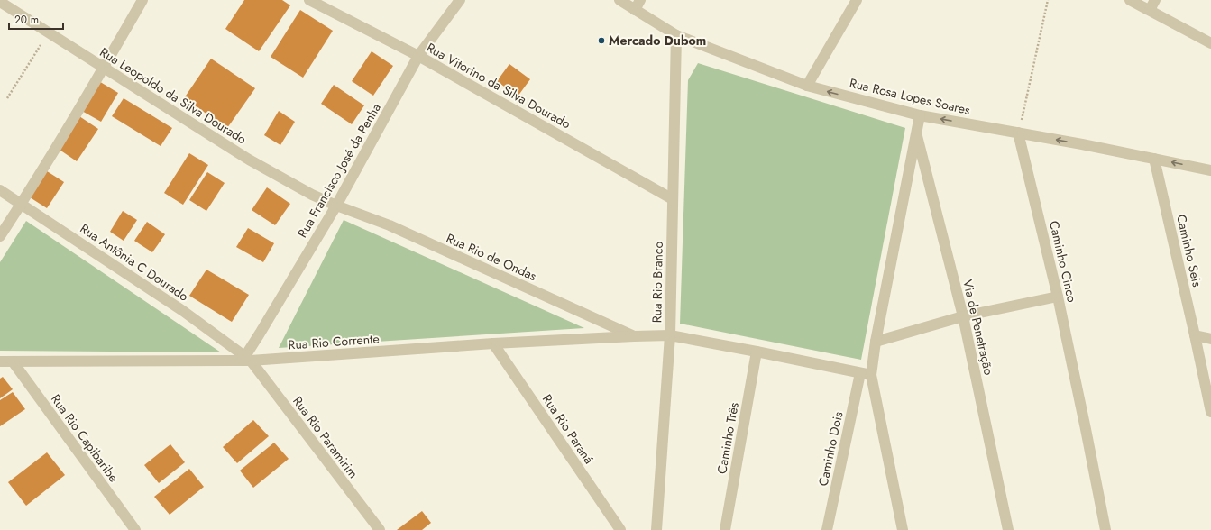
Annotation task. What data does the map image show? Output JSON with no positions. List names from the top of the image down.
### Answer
{
  "streets": {
    "street": [
      "Rua Vitorino da Silva Dourado",
      "Rua Leopoldo da Silva Dourado",
      "Rua Rosa Lopes Soares",
      "Rua Francisco José da Penha",
      "Caminho Seis",
      "Rua Rio de Ondas",
      "Caminho Cinco",
      "Rua Antônia C Dourado",
      "Rua Rio Branco",
      "Via de Penetração",
      "Rua Rio Corrente",
      "Rua Rio Paraná",
      "Rua Rio Paramirim",
      "Rua Rio Capibaribe",
      "Caminho Três",
      "Caminho Dois"
    ]
  },
  "crossings": [
    ["Rua Vitorino da Silva Dourado", "Rua Francisco José da Penha"],
    ["Rua Vitorino da Silva Dourado", "Rua Rio Branco"],
    ["Rua Leopoldo da Silva Dourado", "Rua Francisco José da Penha"],
    ["Rua Leopoldo da Silva Dourado", "Rua Rio de Ondas"],
    ["Rua Rosa Lopes Soares", "Caminho Seis"],
    ["Rua Rosa Lopes Soares", "Caminho Cinco"],
    ["Rua Rosa Lopes Soares", "Rua Rio Branco"],
    ["Rua Rosa Lopes Soares", "Via de Penetração"],
    ["Rua Francisco José da Penha", "Rua Rio de Ondas"],
    ["Rua Francisco José da Penha", "Rua Antônia C Dourado"],
    ["Rua Francisco José da Penha", "Rua Rio Corrente"],
    ["Rua Francisco José da Penha", "Rua Rio Paramirim"],
    ["Rua Rio de Ondas", "Rua Rio Corrente"],
    ["Rua Antônia C Dourado", "Rua Rio Corrente"],
    ["Rua Antônia C Dourado", "Rua Rio Paramirim"],
    ["Rua Rio Branco", "Rua Rio Corrente"],
    ["Via de Penetração", "Rua Rio Corrente"],
    ["Via de Penetração", "Caminho Dois"],
    ["Rua Rio Corrente", "Rua Rio Paraná"],
    ["Rua Rio Corrente", "Rua Rio Paramirim"],
    ["Rua Rio Corrente", "Rua Rio Capibaribe"],
    ["Rua Rio Corrente", "Caminho Três"],
    ["Rua Rio Corrente", "Caminho Dois"]
  ],
  "one_way": ["Rua Rosa Lopes Soares"],
  "places": ["Mercado Dubom"],
  "scale_bar": "20 m"
}
